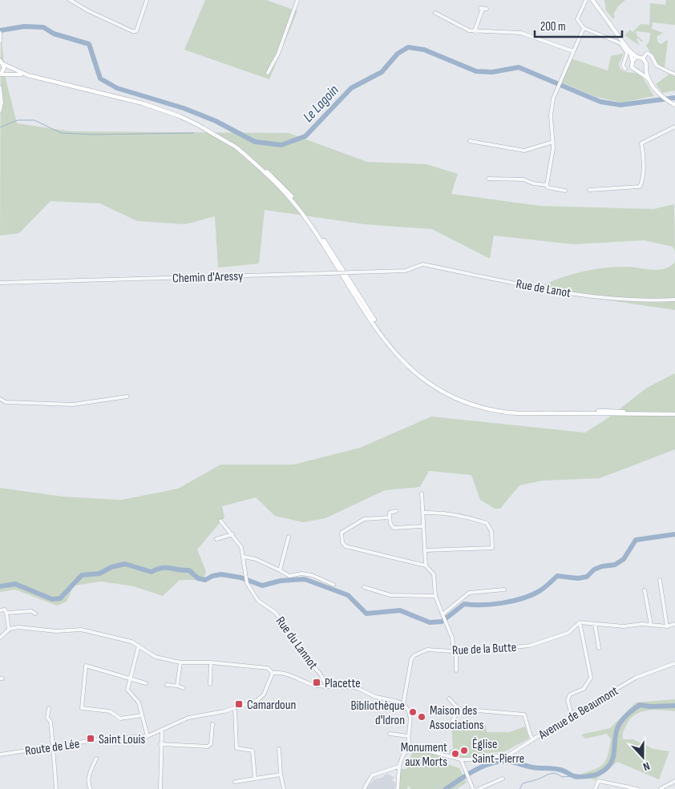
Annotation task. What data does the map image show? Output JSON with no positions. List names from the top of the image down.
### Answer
{
  "streets": {
    "street": [
      "Chemin d'Aressy",
      "Rue de Lanot",
      "Rue du Lannot",
      "Rue de la Butte",
      "Avenue de Beaumont",
      "Route de Lée"
    ]
  },
  "crossings": [
    ["Chemin d'Aressy", "Rue de Lanot"]
  ],
  "water": ["Le Lagoin"],
  "places": {
    "transit": ["Placette", "Camardoun", "Saint Louis"],
    "other": [
      "Bibliothèque d'Idron",
      "Maison des Associations",
      "Église Saint-Pierre",
      "Monument aux Morts"
    ]
  },
  "scale_bar": "200 m",
  "north": "bottom"
}
